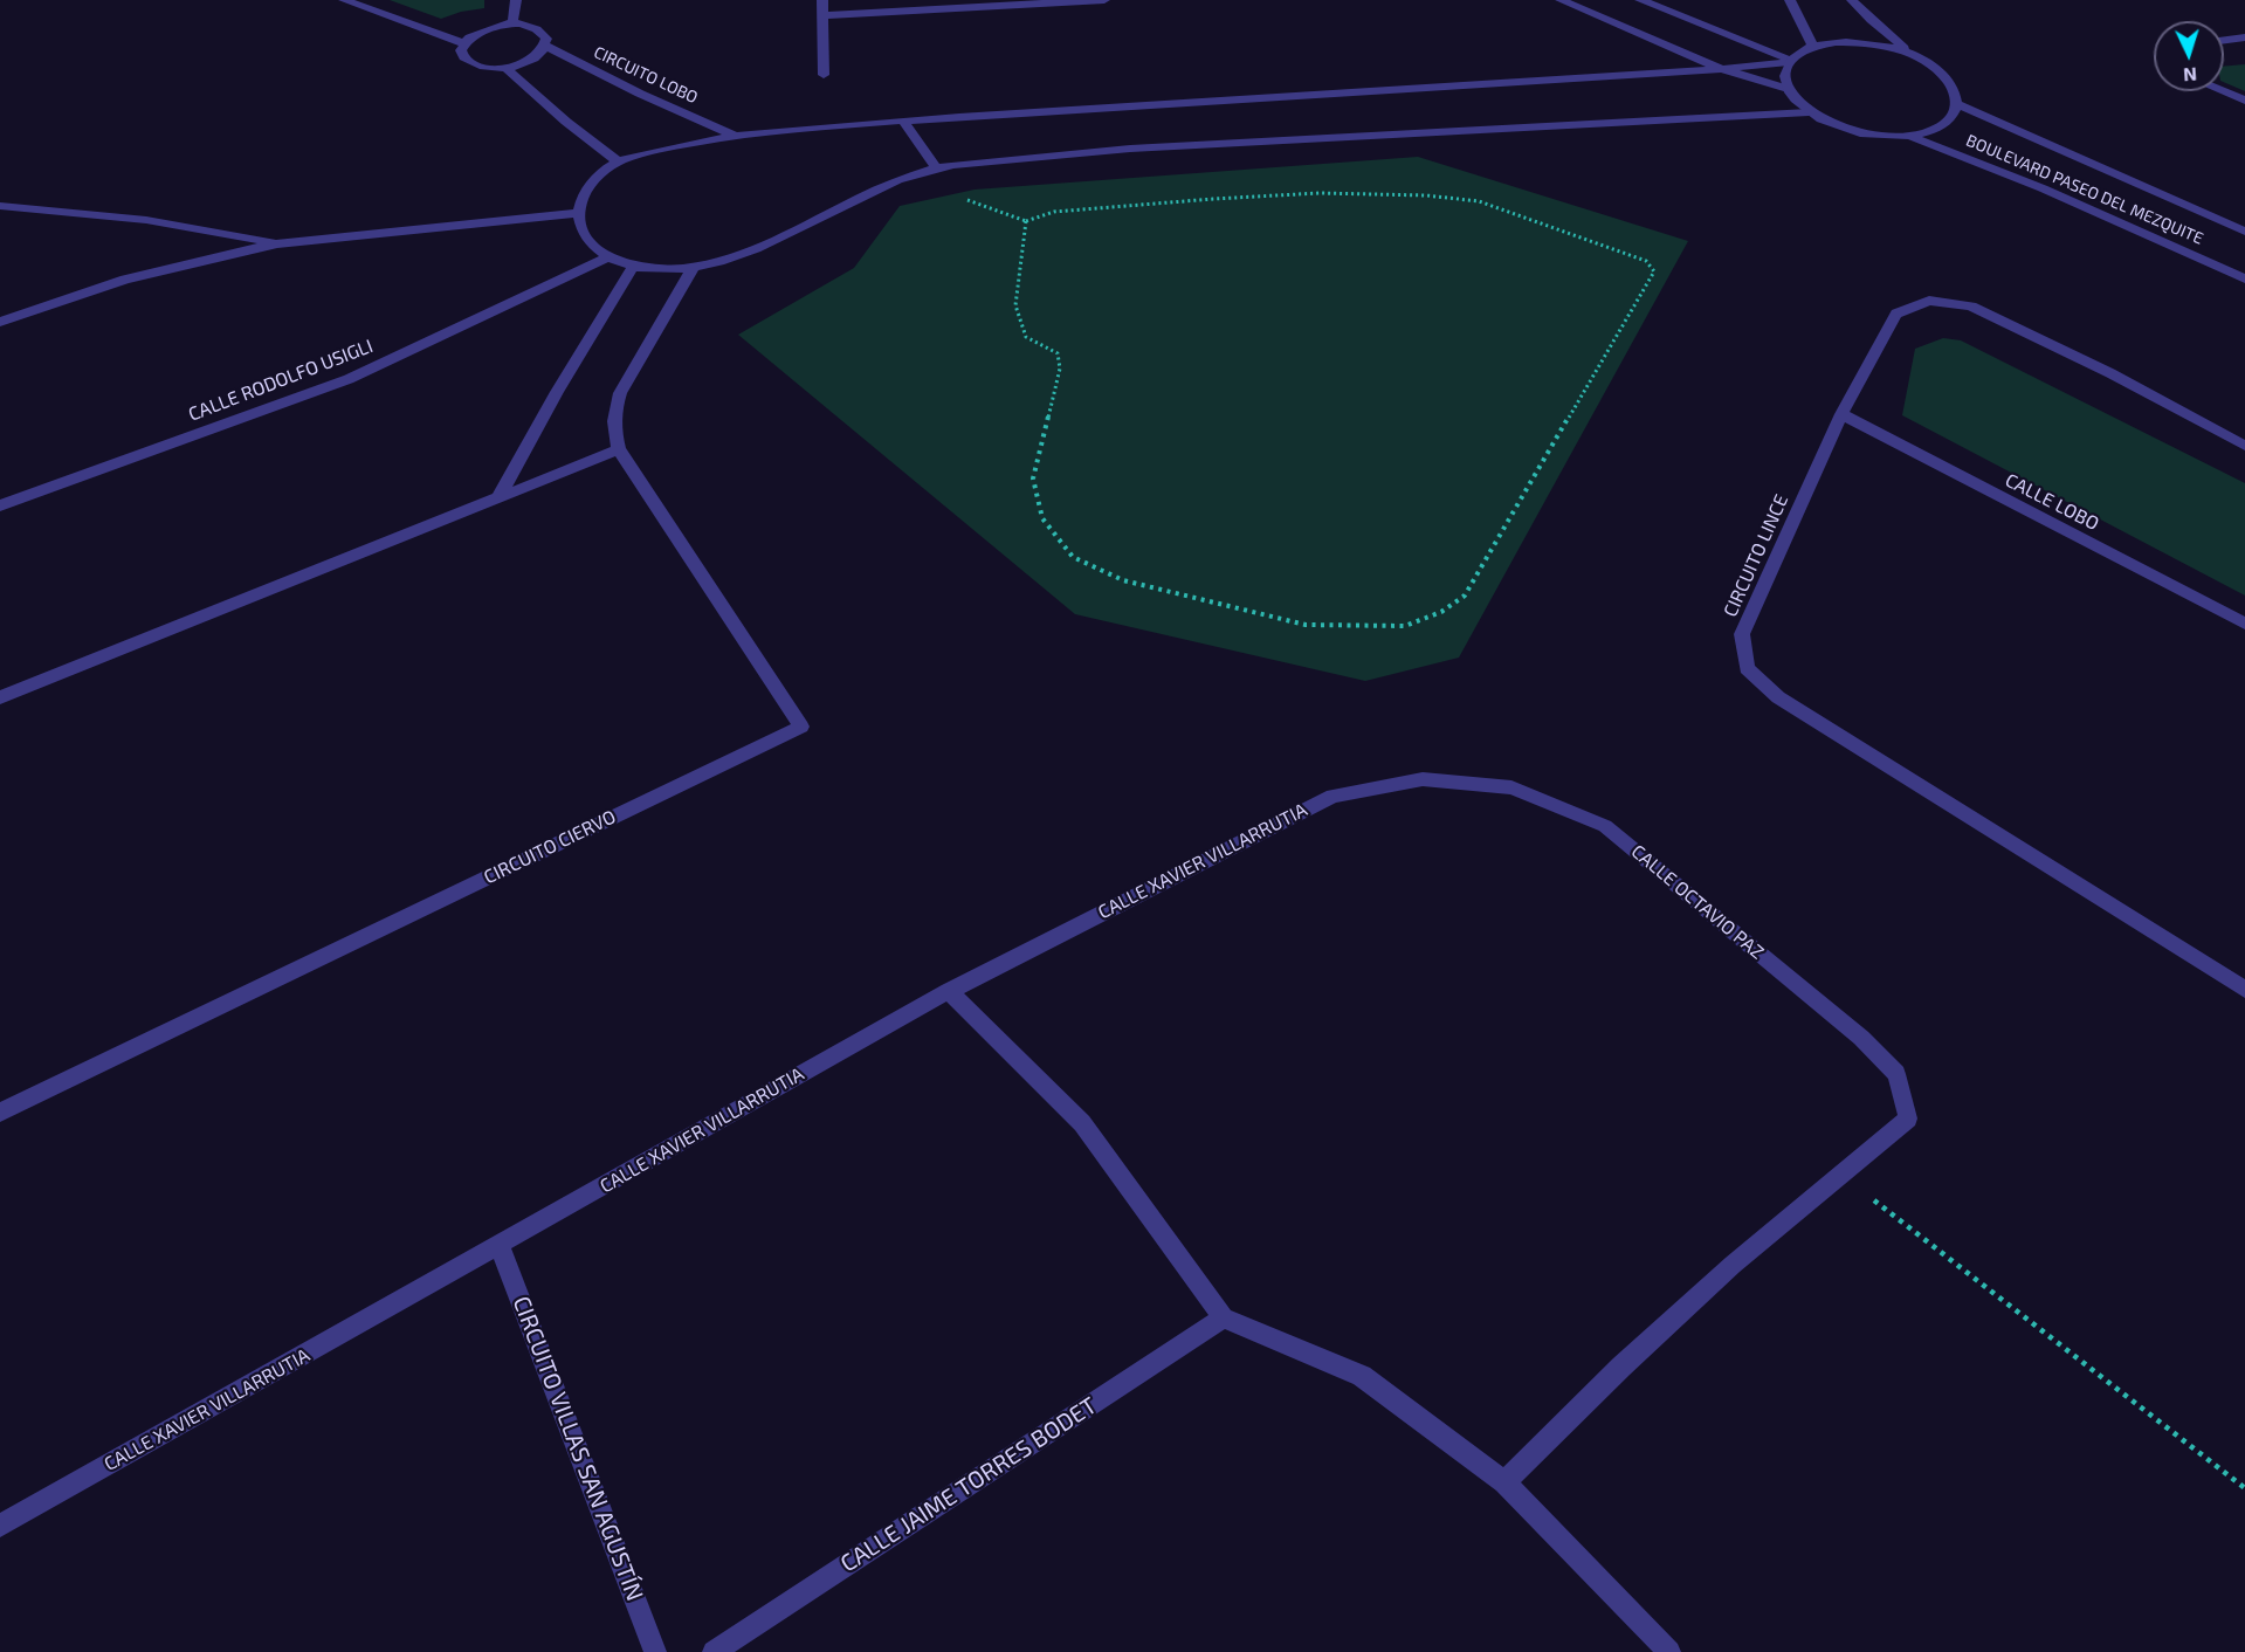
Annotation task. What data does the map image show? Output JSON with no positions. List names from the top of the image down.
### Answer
{
  "streets": {
    "street": [
      "CIRCUITO LOBO",
      "BOULEVARD PASEO DEL MEZQUITE",
      "CALLE RODOLFO USIGLI",
      "CALLE LOBO",
      "CIRCUITO LINCE",
      "CIRCUITO CIERVO",
      "CALLE XAVIER VILLARRUTIA",
      "CALLE OCTAVIO PAZ",
      "CIRCUITO VILLAS SAN AGUSTÍN",
      "CALLE JAIME TORRES BODET"
    ]
  },
  "crossings": [
    ["CALLE LOBO", "CIRCUITO LINCE"],
    ["CALLE XAVIER VILLARRUTIA", "CALLE OCTAVIO PAZ"],
    ["CALLE XAVIER VILLARRUTIA", "CIRCUITO VILLAS SAN AGUSTÍN"]
  ],
  "north": "bottom"
}
